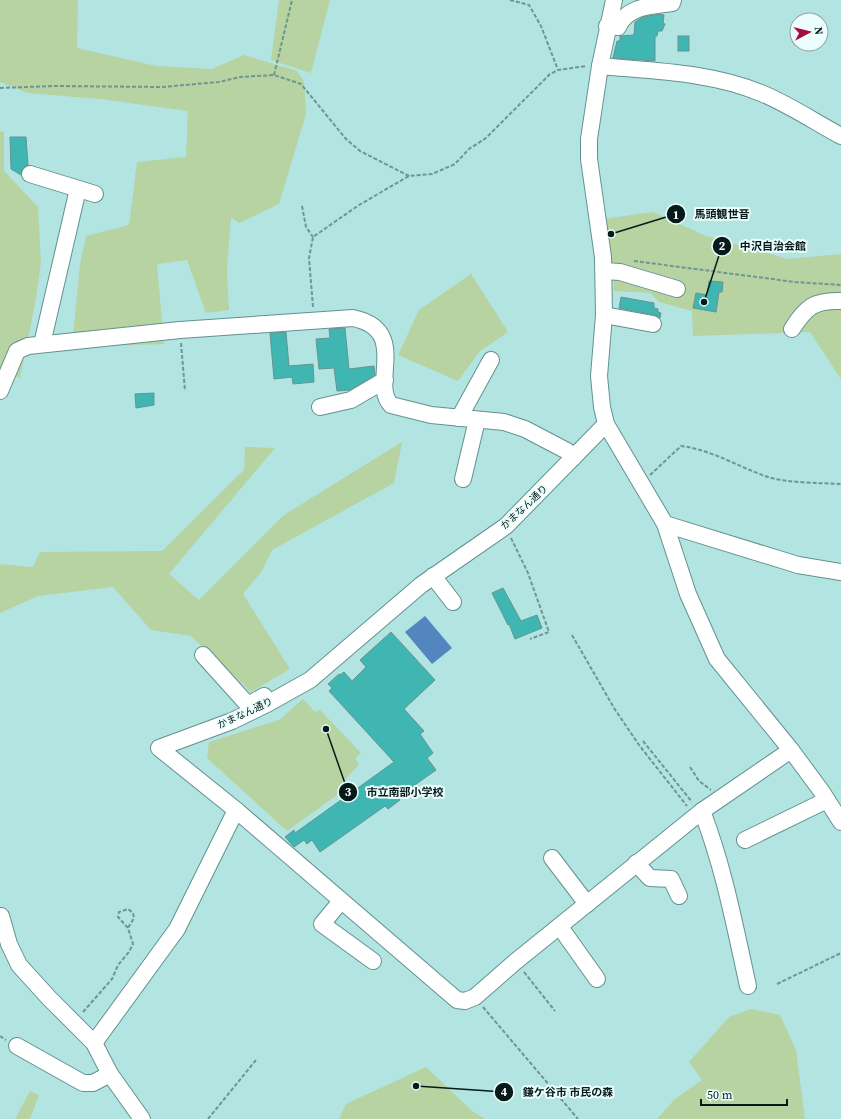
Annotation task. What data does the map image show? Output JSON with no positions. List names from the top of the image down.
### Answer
{
  "streets": {
    "street": ["かまなん通り"]
  },
  "places": [
    "馬頭観世音",
    "中沢自治会館",
    "市立南部小学校",
    "鎌ケ谷市 市民の森"
  ],
  "scale_bar": "50 m",
  "north": "right"
}
